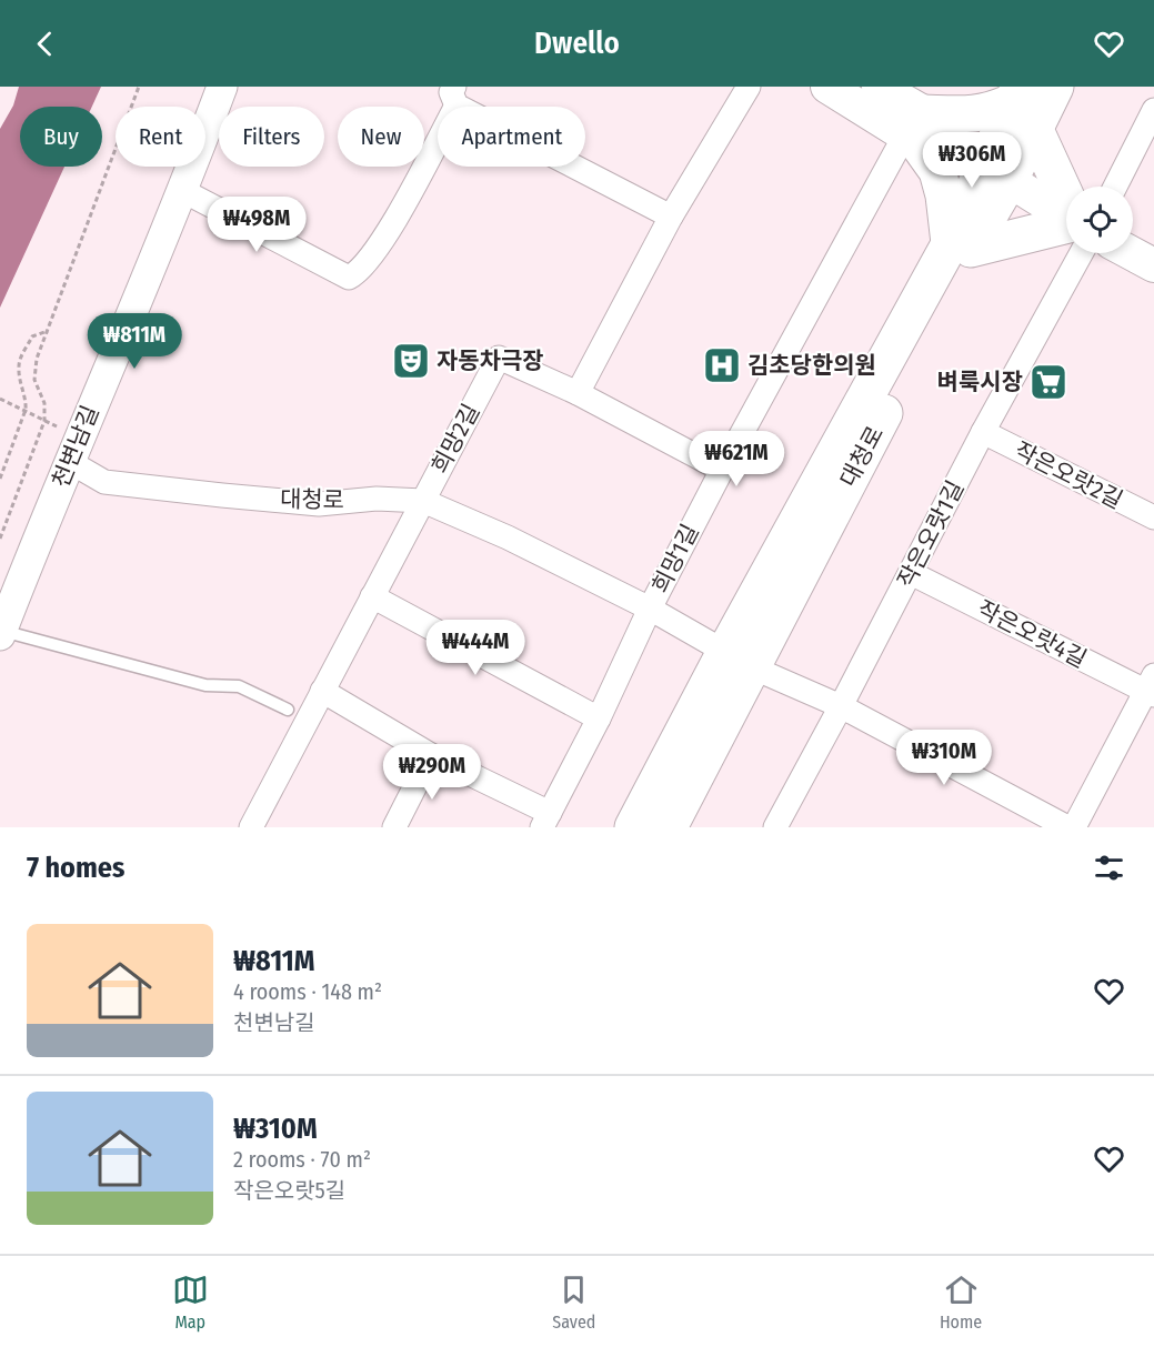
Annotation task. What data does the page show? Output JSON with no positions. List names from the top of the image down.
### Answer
{
  "streets": {
    "main road": ["대청로"],
    "street": [
      "희망2길",
      "천변남길",
      "작은오랏2길",
      "작은오랏1길",
      "희망1길",
      "작은오랏4길"
    ]
  },
  "crossings": [
    ["희망2길", "대청로"],
    ["희망2길", "희망1길"],
    ["천변남길", "대청로"],
    ["대청로", "희망1길"],
    ["작은오랏2길", "작은오랏1길"],
    ["작은오랏1길", "작은오랏4길"]
  ],
  "places": {
    "theatre": ["자동차극장"],
    "hospital": ["김초당한의원"],
    "supermarket": ["벼룩시장"]
  },
  "page": {
    "header": "Dwello",
    "chip": [
      "Buy",
      "Rent",
      "Filters",
      "New",
      "Apartment"
    ],
    "price": [
      "₩306M",
      "₩498M",
      "₩811M",
      "₩621M",
      "₩444M",
      "₩310M",
      "₩290M"
    ],
    "heading": "7 homes",
    "list": [
      {
        "name": "₩811M",
        "note": "4 rooms · 148 m² · 천변남길"
      },
      {
        "name": "₩310M",
        "note": "2 rooms · 70 m² · 작은오랏5길"
      }
    ],
    "tabs": ["Map", "Saved", "Home"]
  }
}
